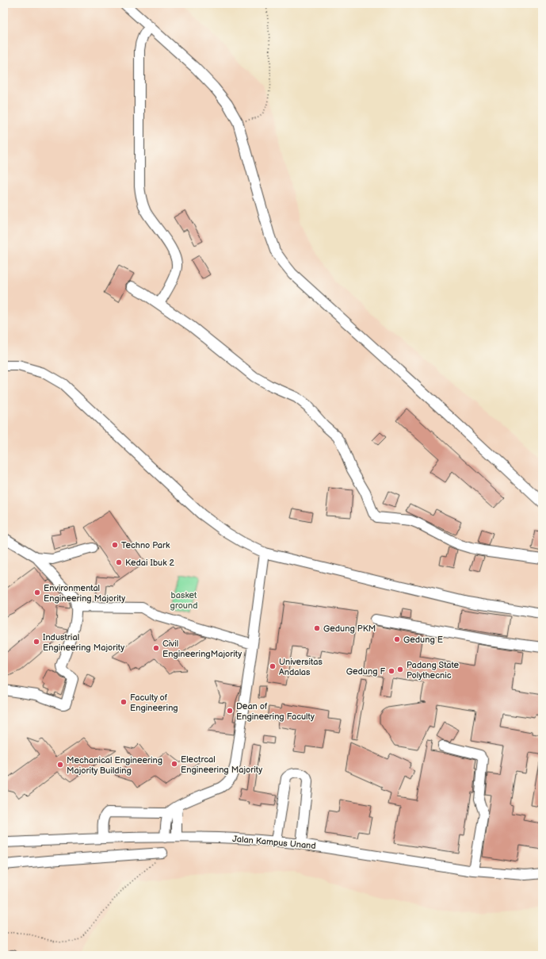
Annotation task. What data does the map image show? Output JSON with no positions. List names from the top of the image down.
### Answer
{
  "streets": {
    "street": ["Jalan Kampus Unand"]
  },
  "parks": ["basket ground"],
  "places": [
    "Techno Park",
    "Kedai Ibuk 2",
    "Environmental Engineering Majority",
    "Gedung PKM",
    "Gedung E",
    "Industrial Engineering Majority",
    "Civil EngineeringMajority",
    "Universitas Andalas",
    "Padang State Polythecnic",
    "Gedung F",
    "Faculty of Engineering",
    "Dean of Engineering Faculty",
    "Electrcal Engineering Majority",
    "Mechanical Engineering Majority Building"
  ]
}
